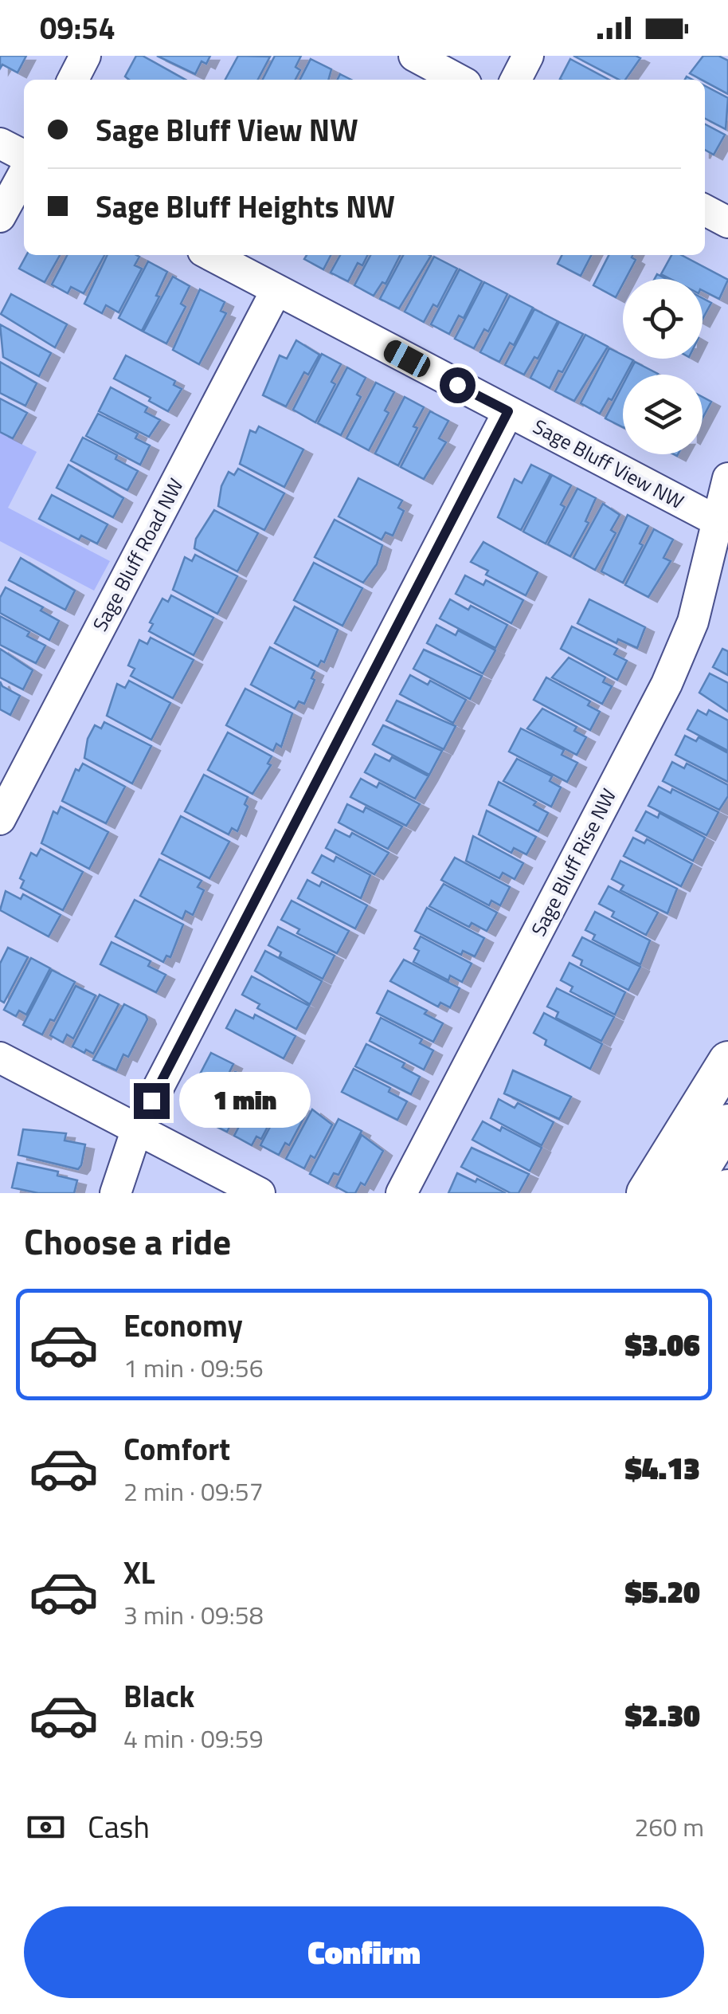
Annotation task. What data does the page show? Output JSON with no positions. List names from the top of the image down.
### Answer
{
  "streets": {
    "street": ["Sage Bluff View NW", "Sage Bluff Road NW", "Sage Bluff Rise NW"]
  },
  "crossings": [
    ["Sage Bluff View NW", "Sage Bluff Road NW"],
    ["Sage Bluff View NW", "Sage Bluff Rise NW"]
  ],
  "page": {
    "status": "09:54",
    "banner": ["Sage Bluff View NW", "Sage Bluff Heights NW"],
    "bubble": "1 min",
    "heading": "Choose a ride",
    "list": [
      {
        "name": "Economy",
        "note": "1 min · 09:56",
        "value": "$3.06"
      },
      {
        "name": "Comfort",
        "note": "2 min · 09:57",
        "value": "$4.13"
      },
      {
        "name": "XL",
        "note": "3 min · 09:58",
        "value": "$5.20"
      },
      {
        "name": "Black",
        "note": "4 min · 09:59",
        "value": "$2.30"
      }
    ],
    "pay": ["Cash", "260 m"],
    "buttons": "Confirm"
  }
}
